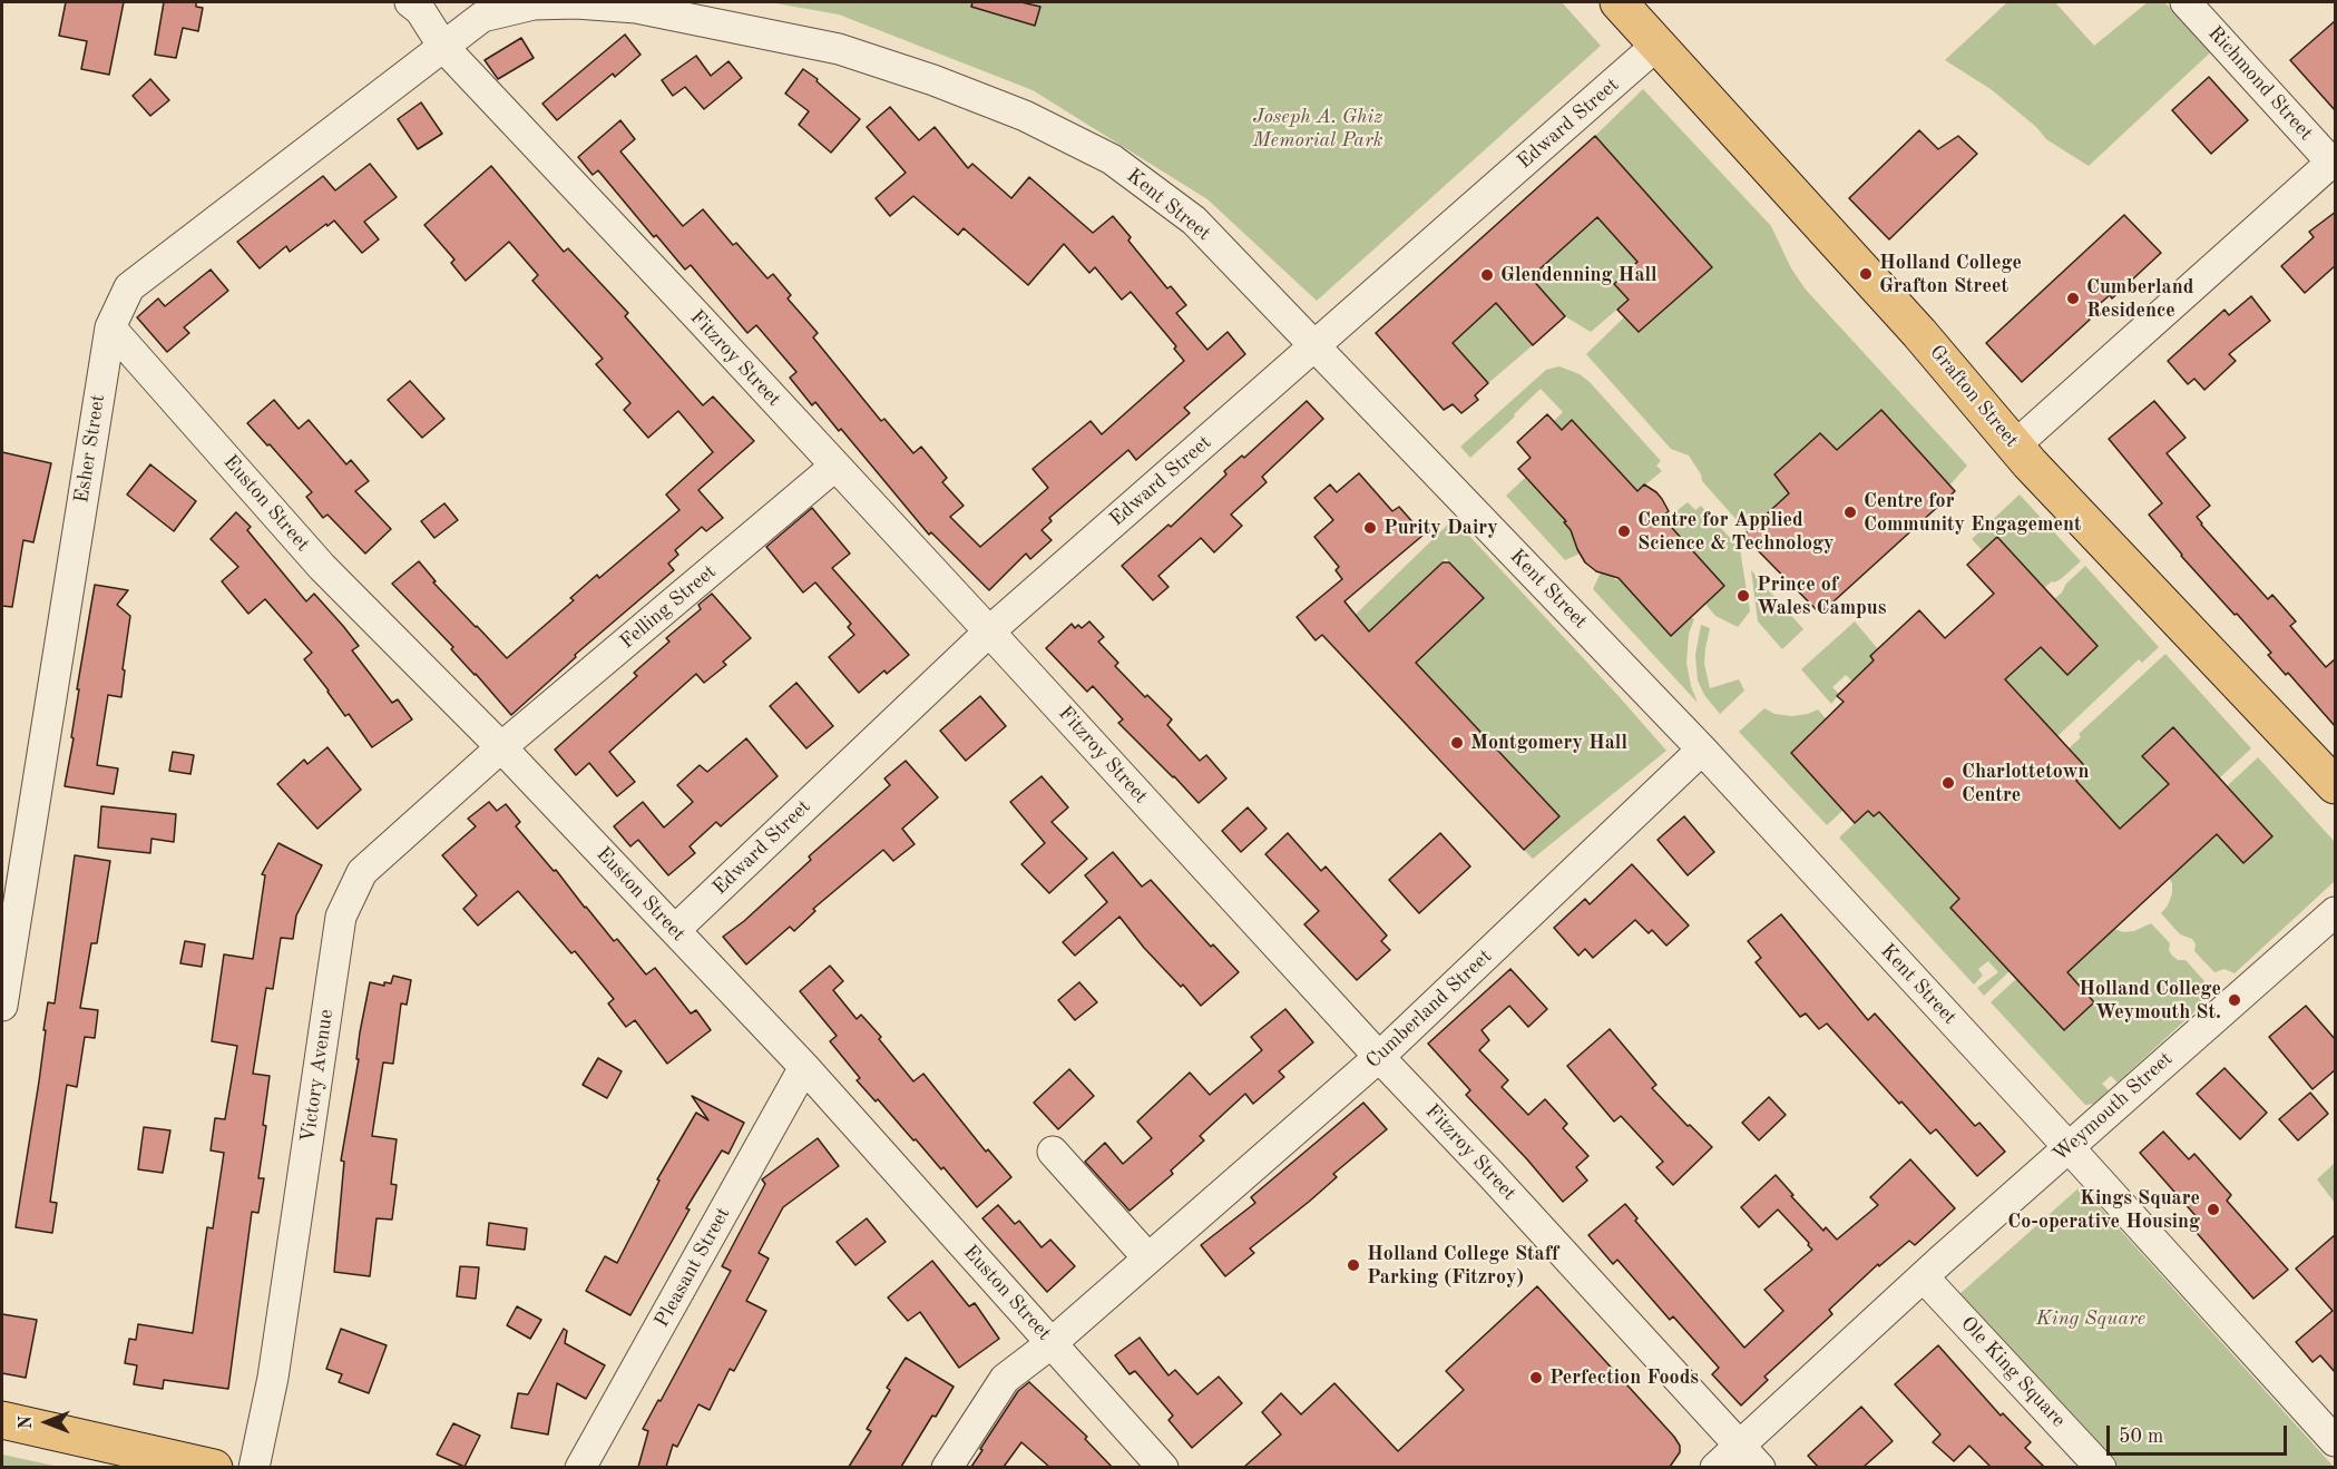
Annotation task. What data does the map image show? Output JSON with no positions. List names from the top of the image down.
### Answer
{
  "streets": {
    "main road": ["Grafton Street"],
    "street": [
      "Richmond Street",
      "Edward Street",
      "Kent Street",
      "Fitzroy Street",
      "Esher Street",
      "Euston Street",
      "Felling Street",
      "Cumberland Street",
      "Victory Avenue",
      "Weymouth Street",
      "Pleasant Street",
      "Ole King Square"
    ]
  },
  "crossings": [
    ["Edward Street", "Kent Street"],
    ["Edward Street", "Fitzroy Street"],
    ["Edward Street", "Grafton Street"],
    ["Edward Street", "Euston Street"],
    ["Kent Street", "Fitzroy Street"],
    ["Kent Street", "Esher Street"],
    ["Kent Street", "Cumberland Street"],
    ["Kent Street", "Weymouth Street"],
    ["Fitzroy Street", "Esher Street"],
    ["Fitzroy Street", "Felling Street"],
    ["Fitzroy Street", "Cumberland Street"],
    ["Fitzroy Street", "Weymouth Street"],
    ["Esher Street", "Euston Street"],
    ["Euston Street", "Felling Street"],
    ["Euston Street", "Cumberland Street"],
    ["Euston Street", "Victory Avenue"],
    ["Euston Street", "Pleasant Street"],
    ["Felling Street", "Victory Avenue"],
    ["Weymouth Street", "Ole King Square"]
  ],
  "parks": ["Joseph A. Ghiz Memorial Park", "King Square"],
  "places": [
    "Holland College Grafton Street",
    "Glendenning Hall",
    "Cumberland Residence",
    "Centre for Community Engagement",
    "Purity Dairy",
    "Centre for Applied Science & Technology",
    "Prince of Wales Campus",
    "Montgomery Hall",
    "Charlottetown Centre",
    "Holland College Weymouth St.",
    "Kings Square Co-operative Housing",
    "Holland College Staff Parking (Fitzroy)",
    "Perfection Foods"
  ],
  "scale_bar": "50 m",
  "north": "left"
}
